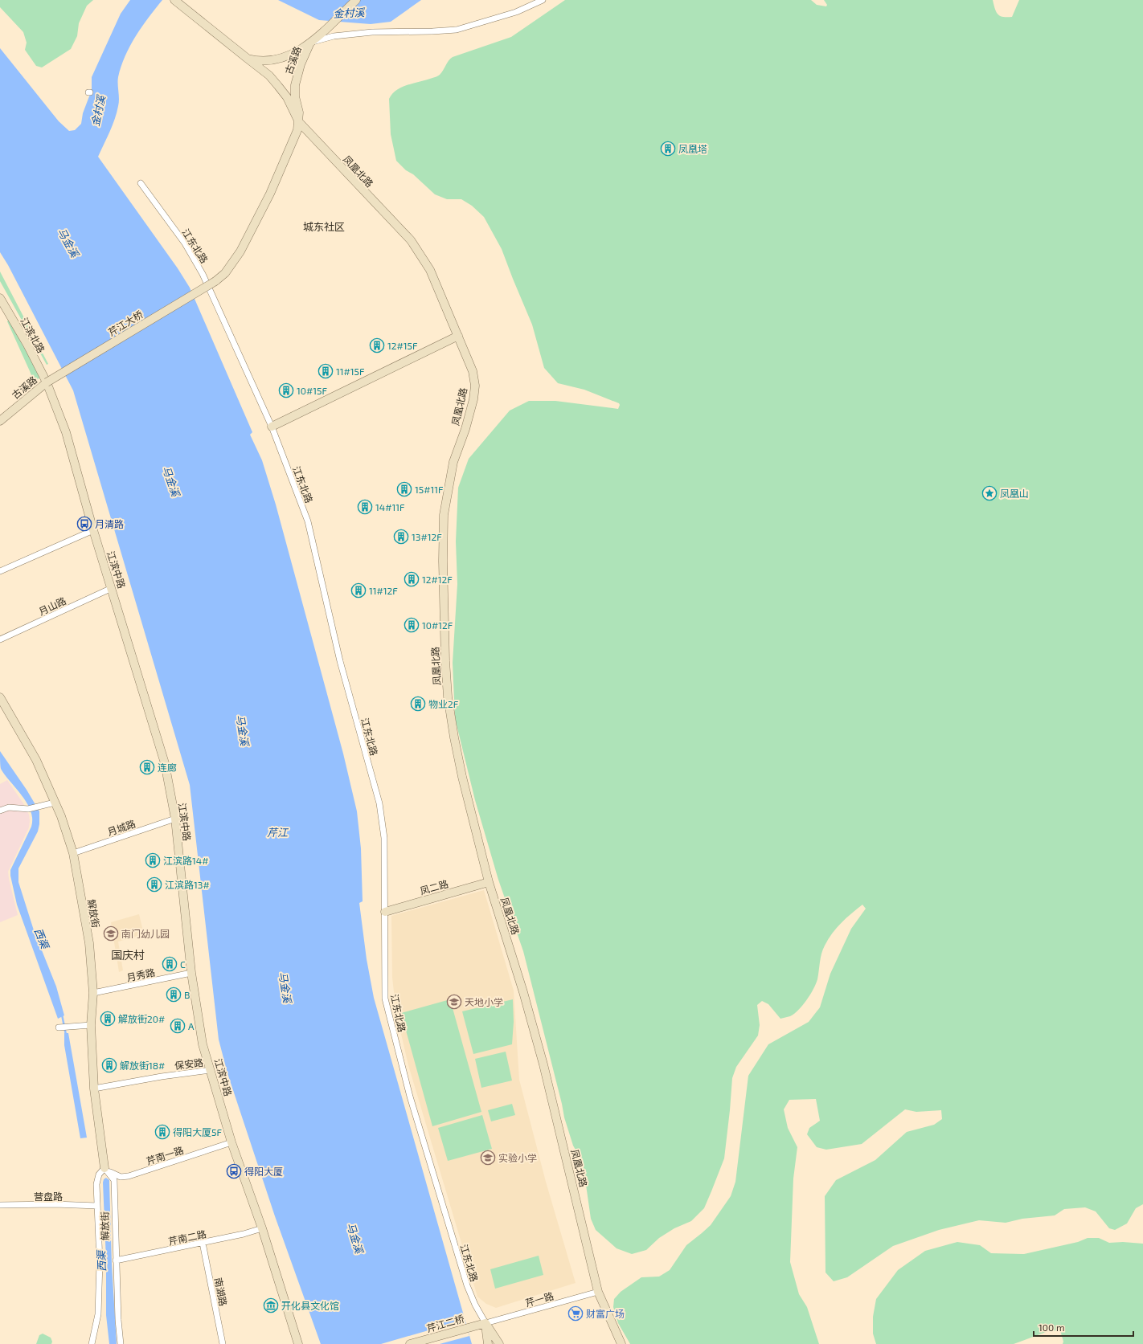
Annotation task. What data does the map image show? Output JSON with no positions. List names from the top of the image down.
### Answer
{
  "streets": {
    "street": [
      "古溪路",
      "凤凰北路",
      "江东北路",
      "芹江大桥",
      "江滨北路",
      "江滨中路",
      "月山路",
      "月城路",
      "凤二路",
      "解放街",
      "月秀路",
      "保安路",
      "芹南一路",
      "营盘路",
      "芹南二路",
      "南湖路",
      "芹一路",
      "芹江二桥"
    ]
  },
  "crossings": [
    ["古溪路", "凤凰北路"],
    ["古溪路", "芹江大桥"],
    ["古溪路", "江滨北路"],
    ["古溪路", "江滨中路"],
    ["凤凰北路", "凤二路"],
    ["凤凰北路", "芹一路"],
    ["江东北路", "凤二路"],
    ["江东北路", "芹一路"],
    ["江东北路", "芹江二桥"],
    ["芹江大桥", "江滨北路"],
    ["芹江大桥", "江滨中路"],
    ["江滨北路", "江滨中路"],
    ["江滨中路", "月山路"],
    ["江滨中路", "月城路"],
    ["江滨中路", "月秀路"],
    ["江滨中路", "保安路"],
    ["江滨中路", "芹南一路"],
    ["江滨中路", "芹南二路"],
    ["月城路", "解放街"],
    ["解放街", "月秀路"],
    ["解放街", "保安路"],
    ["解放街", "芹南一路"],
    ["解放街", "营盘路"],
    ["解放街", "芹南二路"],
    ["芹南二路", "南湖路"],
    ["芹一路", "芹江二桥"]
  ],
  "districts": ["城东社区", "国庆村"],
  "water": [
    "金村溪",
    "马金溪",
    "芹江",
    "西渠"
  ],
  "places": {
    "building": [
      "凤凰塔",
      "12#15F",
      "11#15F",
      "10#15F",
      "15#11F",
      "14#11F",
      "13#12F",
      "12#12F",
      "11#12F",
      "10#12F",
      "物业2F",
      "连廊",
      "江滨路14#",
      "江滨路13#",
      "C",
      "B",
      "解放街20#",
      "A",
      "解放街18#",
      "得阳大厦5F"
    ],
    "place": ["凤凰山"],
    "bus stop": ["月清路", "得阳大厦"],
    "school or university": ["南门幼儿园", "天地小学", "实验小学"],
    "museum": ["开化县文化馆"],
    "supermarket": ["财富广场"]
  },
  "scale_bar": "100 m"
}
